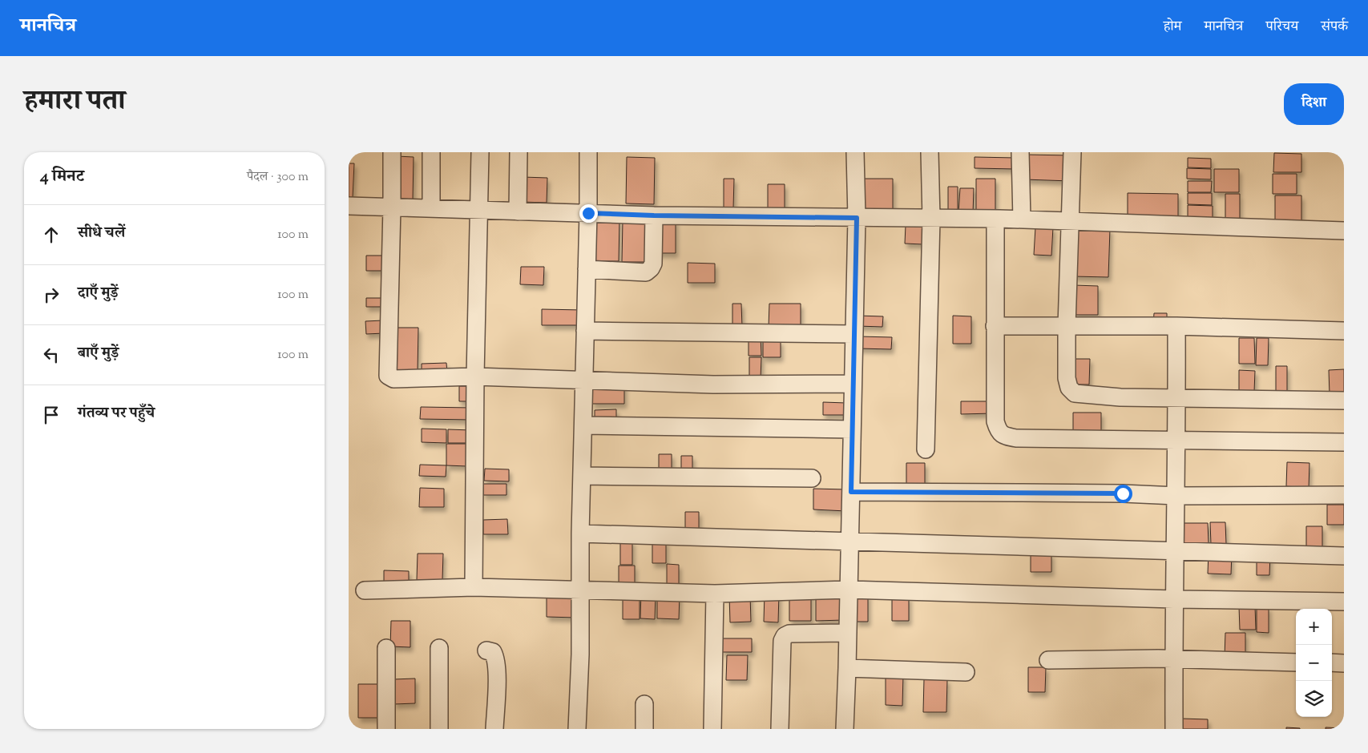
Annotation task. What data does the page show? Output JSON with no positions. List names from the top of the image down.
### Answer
{
  "page": {
    "header": "मानचित्र",
    "nav": [
      "होम",
      "मानचित्र",
      "परिचय",
      "संपर्क"
    ],
    "title": "हमारा पता",
    "buttons": "दिशा",
    "heading": ["4 मिनट", "पैदल · 300 m"],
    "list": [
      ["सीधे चलें", "100 m"],
      ["दाएँ मुड़ें", "100 m"],
      ["बाएँ मुड़ें", "100 m"],
      "गंतव्य पर पहुँचे"
    ],
    "map_buttons": ["+", "−"]
  }
}
